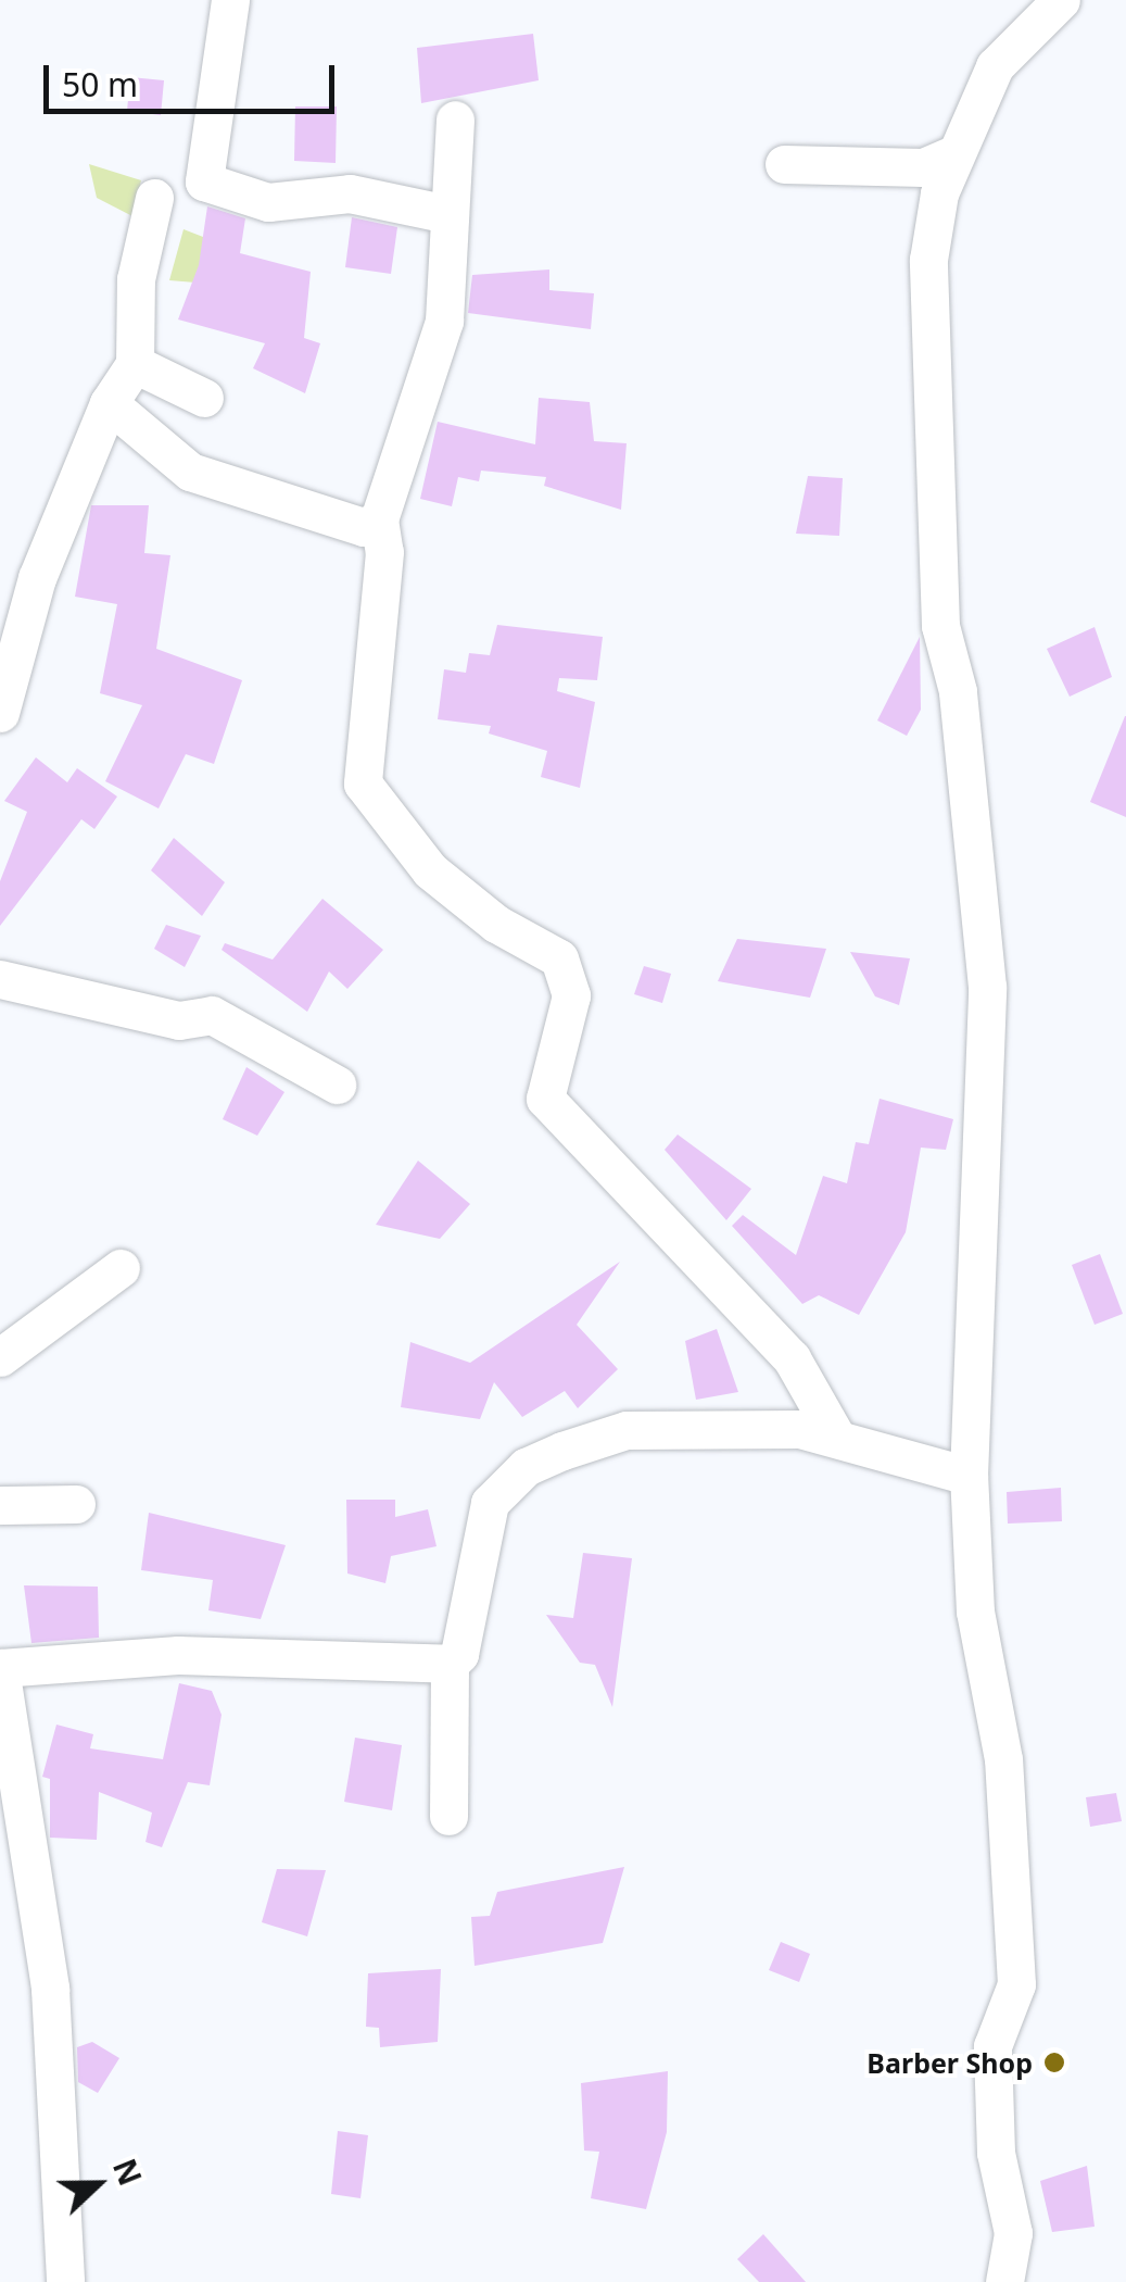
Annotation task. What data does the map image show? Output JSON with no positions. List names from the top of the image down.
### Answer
{
  "places": ["Barber Shop"],
  "scale_bar": "50 m",
  "north": "right"
}
